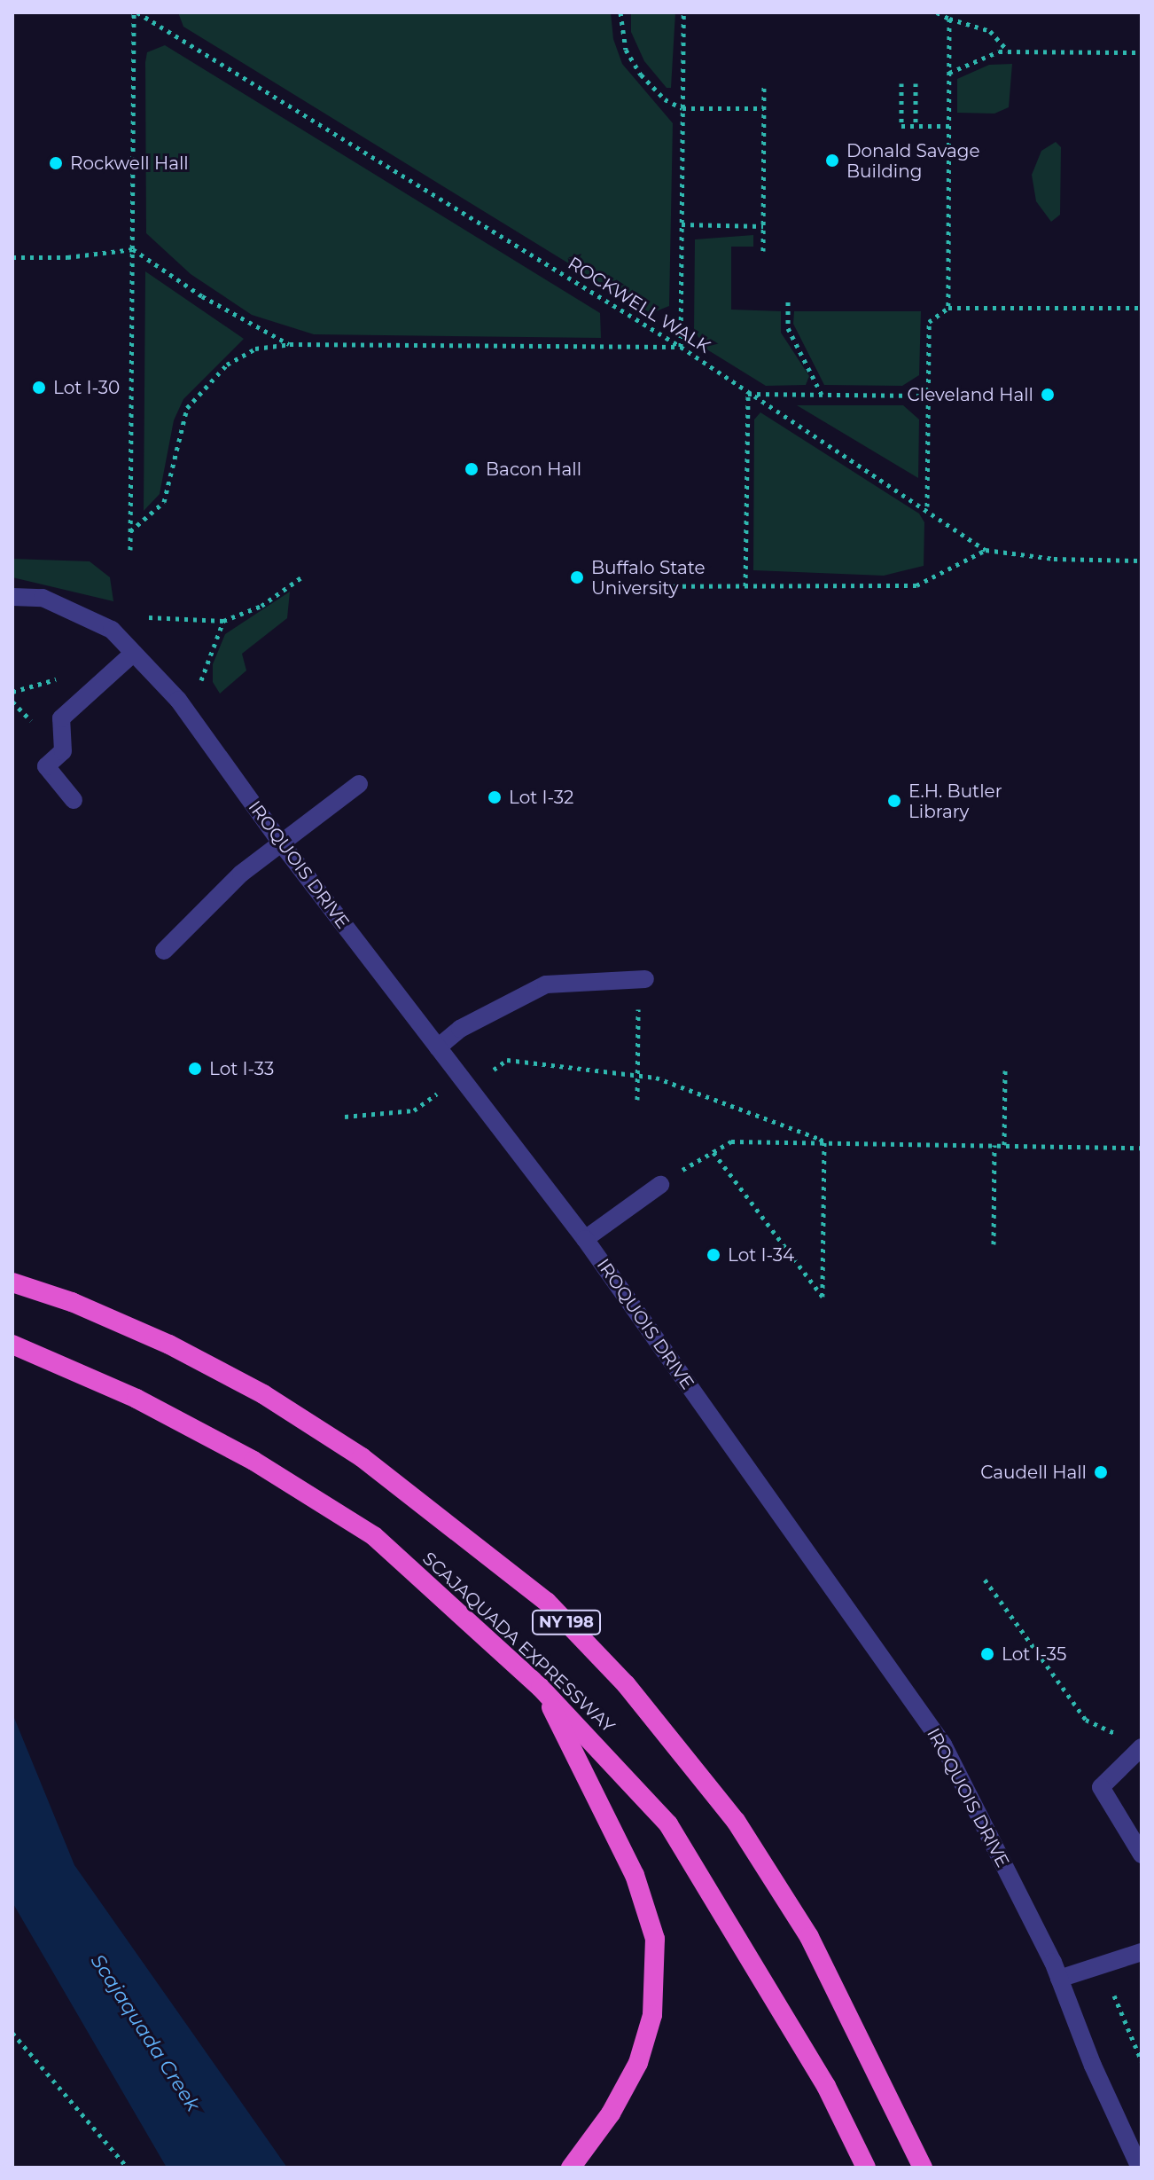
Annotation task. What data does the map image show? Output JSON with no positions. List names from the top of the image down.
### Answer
{
  "streets": {
    "highway": ["NY 198", "SCAJAQUADA EXPRESSWAY"],
    "street": ["IROQUOIS DRIVE"],
    "path": ["ROCKWELL WALK"]
  },
  "water": ["Scajaquada Creek"],
  "places": [
    "Donald Savage Building",
    "Rockwell Hall",
    "Lot I-30",
    "Cleveland Hall",
    "Bacon Hall",
    "Buffalo State University",
    "Lot I-32",
    "E.H. Butler Library",
    "Lot I-33",
    "Lot I-34",
    "Caudell Hall",
    "Lot I-35"
  ]
}
